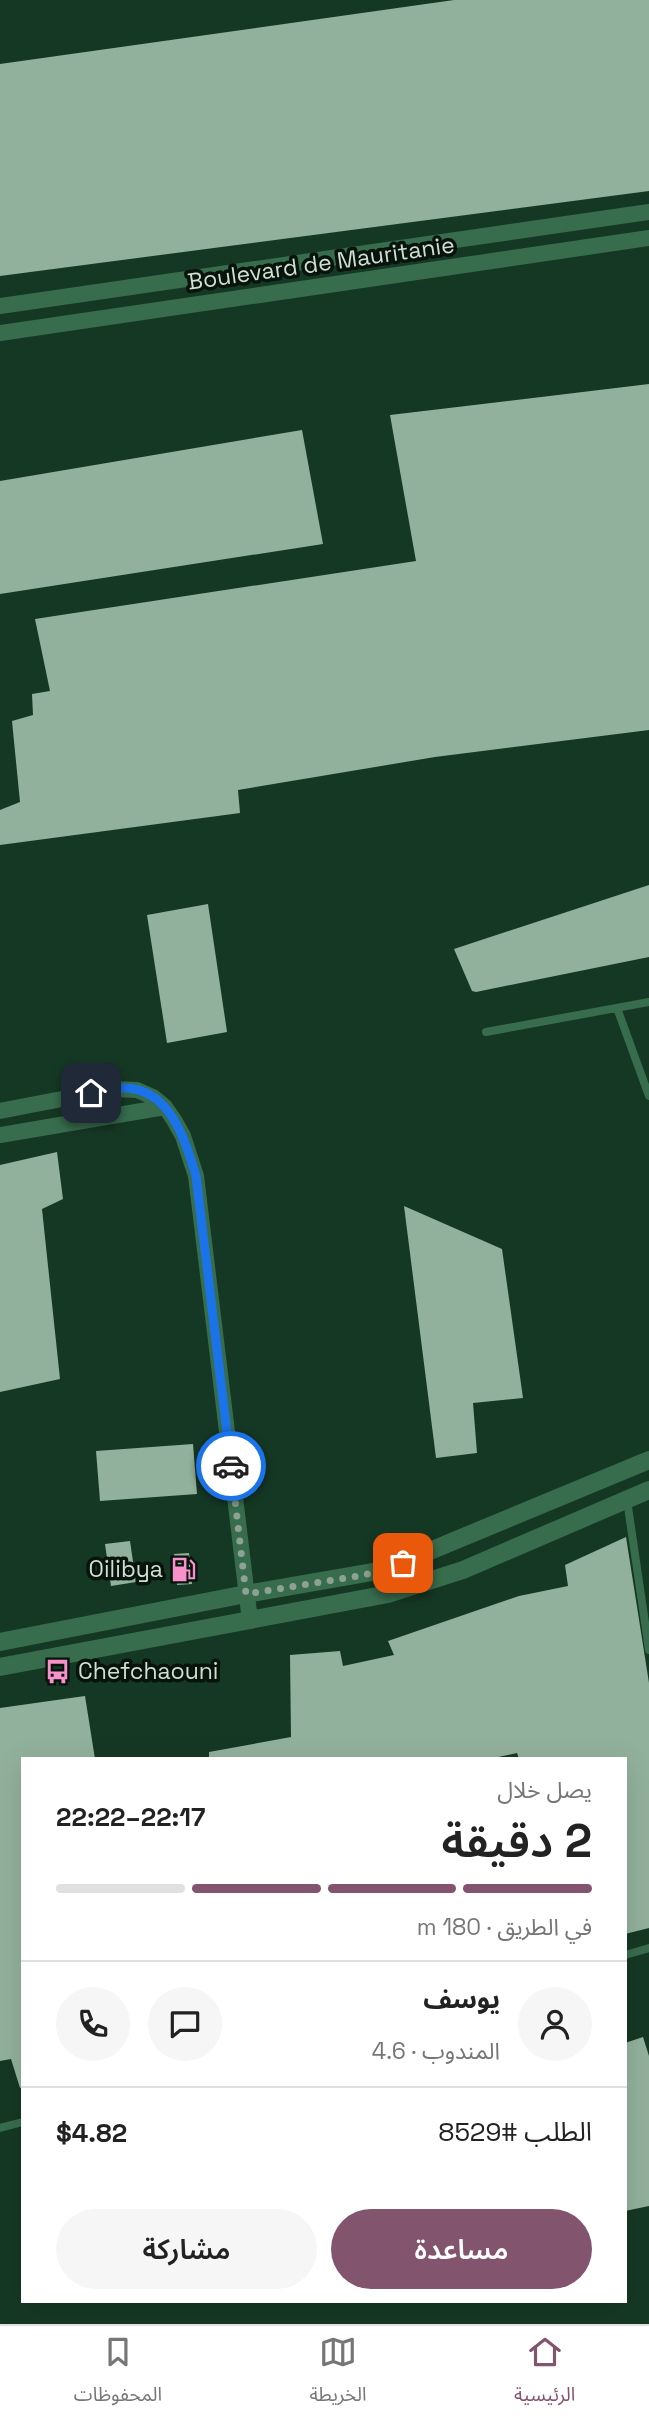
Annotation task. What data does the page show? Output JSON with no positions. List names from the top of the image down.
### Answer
{
  "streets": {
    "street": ["Boulevard de Mauritanie"]
  },
  "places": {
    "fuel station": ["Oilibya"],
    "bus stop": ["Chefchaouni"]
  },
  "page": {
    "heading": ["2 دقيقة", "يصل خلال", "22:17–22:22"],
    "panel": [
      "يوسف",
      "المندوب · 4.6",
      "الطلب #8529",
      "$4.82"
    ],
    "bar": "في الطريق · 180 m",
    "buttons": ["مساعدة", "مشاركة"],
    "tabs": ["الرئيسية", "الخريطة", "المحفوظات"]
  }
}
